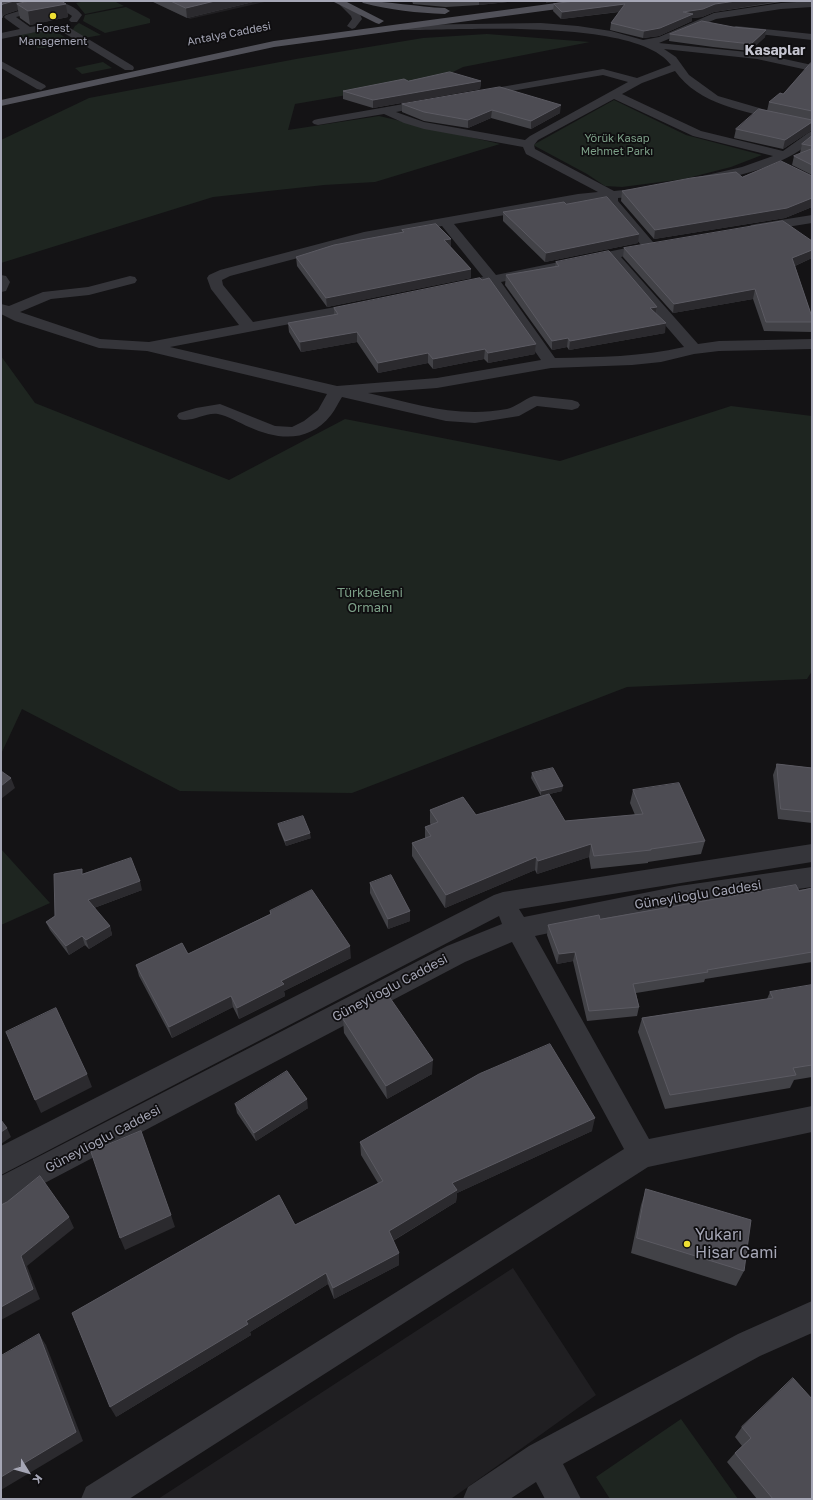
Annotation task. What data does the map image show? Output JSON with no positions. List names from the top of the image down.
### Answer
{
  "streets": {
    "main road": ["Antalya Caddesi"],
    "street": ["Güneylioğlu Caddesi"]
  },
  "districts": ["Kasaplar"],
  "parks": ["Yörük Kasap Mehmet Parkı", "Türkbeleni Ormanı"],
  "places": ["Forest Management", "Yukarı Hisar Cami"],
  "north": "bottom right"
}
